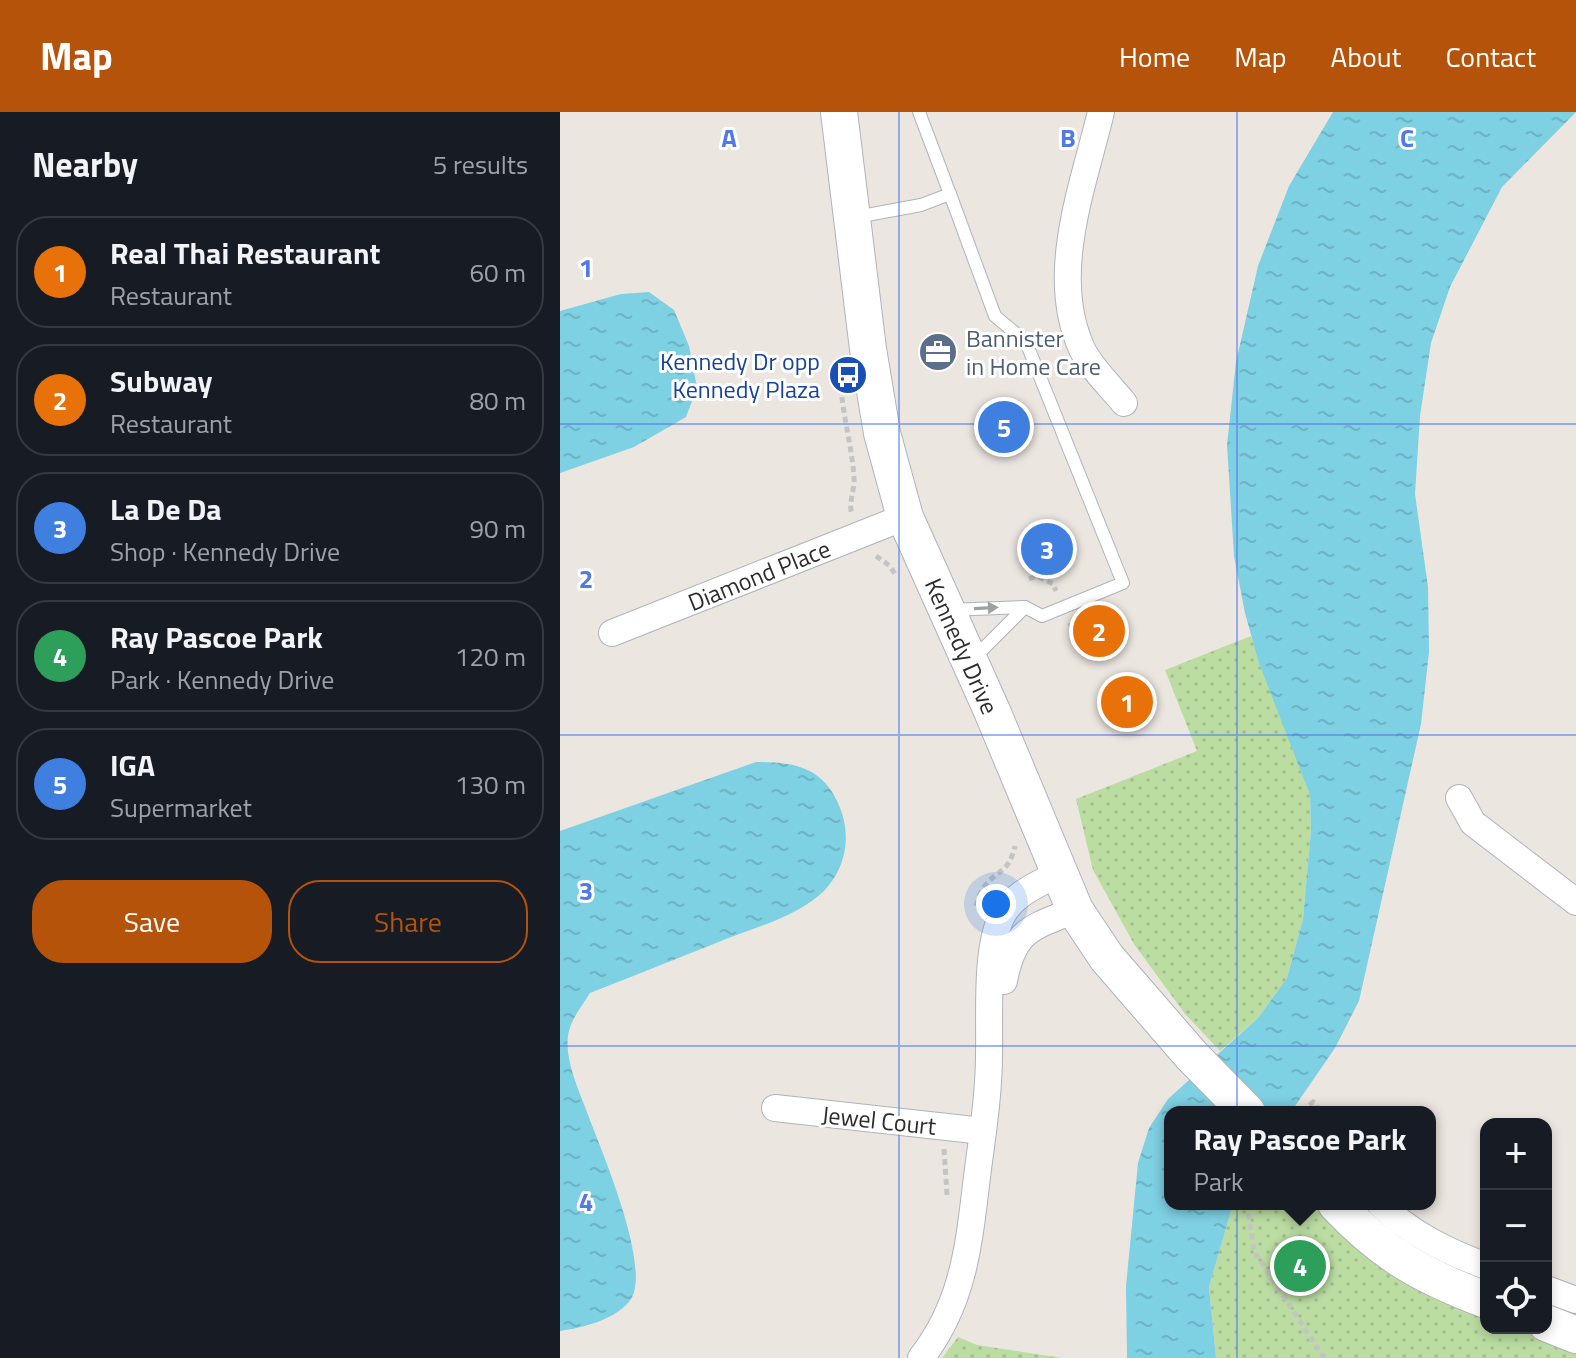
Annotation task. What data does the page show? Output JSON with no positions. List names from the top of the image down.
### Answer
{
  "streets": {
    "street": ["Diamond Place", "Kennedy Drive", "Jewel Court"]
  },
  "crossings": [
    ["Diamond Place", "Kennedy Drive"]
  ],
  "places": {
    "office": ["Bannister in Home Care"],
    "bus stop": ["Kennedy Dr opp Kennedy Plaza"]
  },
  "page": {
    "header": "Map",
    "nav": [
      "Home",
      "Map",
      "About",
      "Contact"
    ],
    "heading": ["Nearby", "5 results"],
    "list": [
      {
        "mark": "1",
        "name": "Real Thai Restaurant",
        "note": "Restaurant",
        "value": "60 m"
      },
      {
        "mark": "2",
        "name": "Subway",
        "note": "Restaurant",
        "value": "80 m"
      },
      {
        "mark": "3",
        "name": "La De Da",
        "note": "Shop · Kennedy Drive",
        "value": "90 m"
      },
      {
        "mark": "4",
        "name": "Ray Pascoe Park",
        "note": "Park · Kennedy Drive",
        "value": "120 m"
      },
      {
        "mark": "5",
        "name": "IGA",
        "note": "Supermarket",
        "value": "130 m"
      }
    ],
    "pins": [
      "5",
      "3",
      "2",
      "1",
      "4"
    ],
    "buttons": ["Save", "Share"],
    "popup": ["Ray Pascoe Park", "Park"],
    "map_buttons": ["+", "−"]
  },
  "grid": {
    "columns": ["A", "B", "C"],
    "rows": [
      "1",
      "2",
      "3",
      "4"
    ]
  }
}
